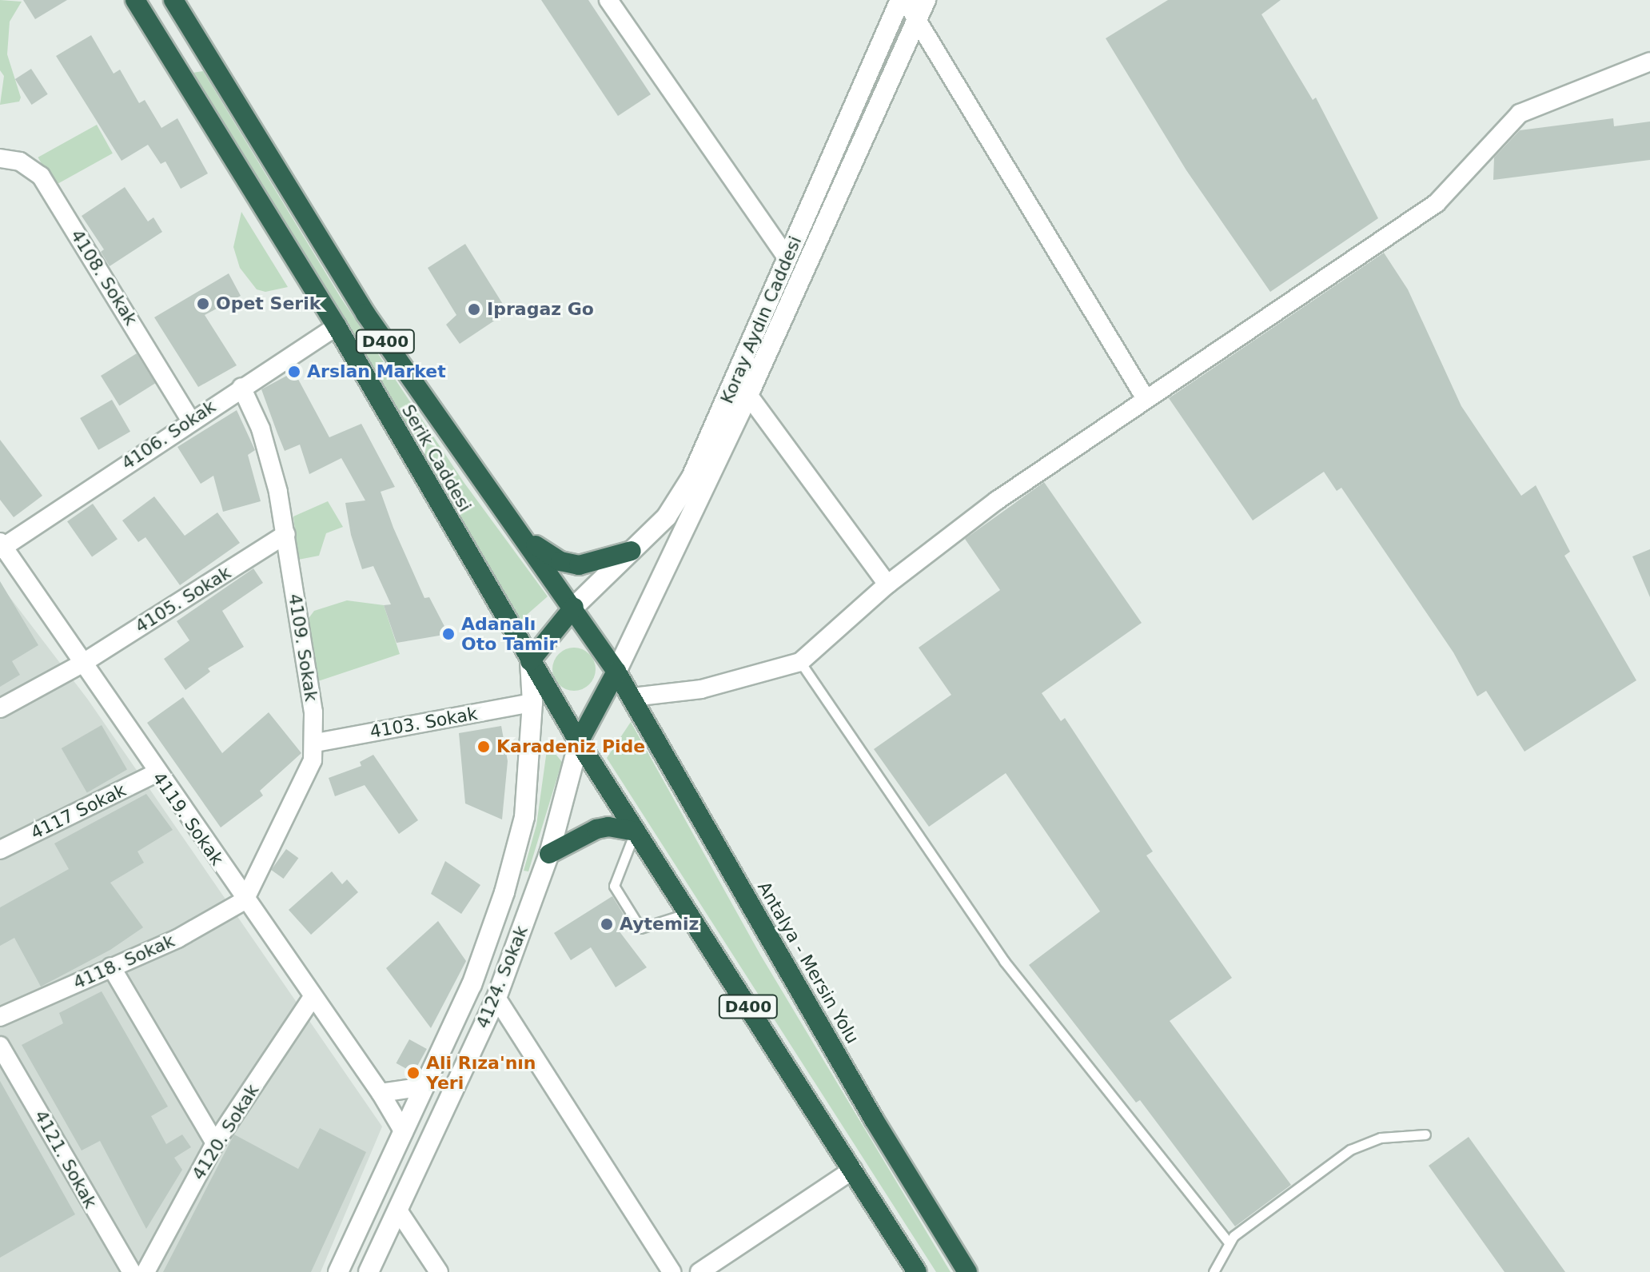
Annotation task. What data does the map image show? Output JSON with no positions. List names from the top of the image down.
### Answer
{
  "streets": {
    "highway": ["D400", "Serik Caddesi", "Antalya - Mersin Yolu"],
    "main road": ["Koray Aydın Caddesi", "4124. Sokak"],
    "street": [
      "4108. Sokak",
      "4106. Sokak",
      "4105. Sokak",
      "4109. Sokak",
      "4103. Sokak",
      "4117 Sokak",
      "4119. Sokak",
      "4118. Sokak",
      "4120. Sokak",
      "4121. Sokak"
    ]
  },
  "crossings": [
    ["4108. Sokak", "4106. Sokak"],
    ["Koray Aydın Caddesi", "Serik Caddesi"],
    ["D400", "Serik Caddesi"],
    ["D400", "4124. Sokak"],
    ["4106. Sokak", "Serik Caddesi"],
    ["4106. Sokak", "4109. Sokak"],
    ["4106. Sokak", "4119. Sokak"],
    ["Serik Caddesi", "Antalya - Mersin Yolu"],
    ["Serik Caddesi", "4124. Sokak"],
    ["4105. Sokak", "4109. Sokak"],
    ["4105. Sokak", "4119. Sokak"],
    ["4109. Sokak", "4103. Sokak"],
    ["4109. Sokak", "4119. Sokak"],
    ["4109. Sokak", "4118. Sokak"],
    ["4117 Sokak", "4119. Sokak"],
    ["4119. Sokak", "4118. Sokak"],
    ["4119. Sokak", "4120. Sokak"]
  ],
  "places": [
    "Opet Serik",
    "Ipragaz Go",
    "Arslan Market",
    "Adanalı Oto Tamir",
    "Karadeniz Pide",
    "Aytemiz",
    "Ali Rıza'nın Yeri"
  ]
}
